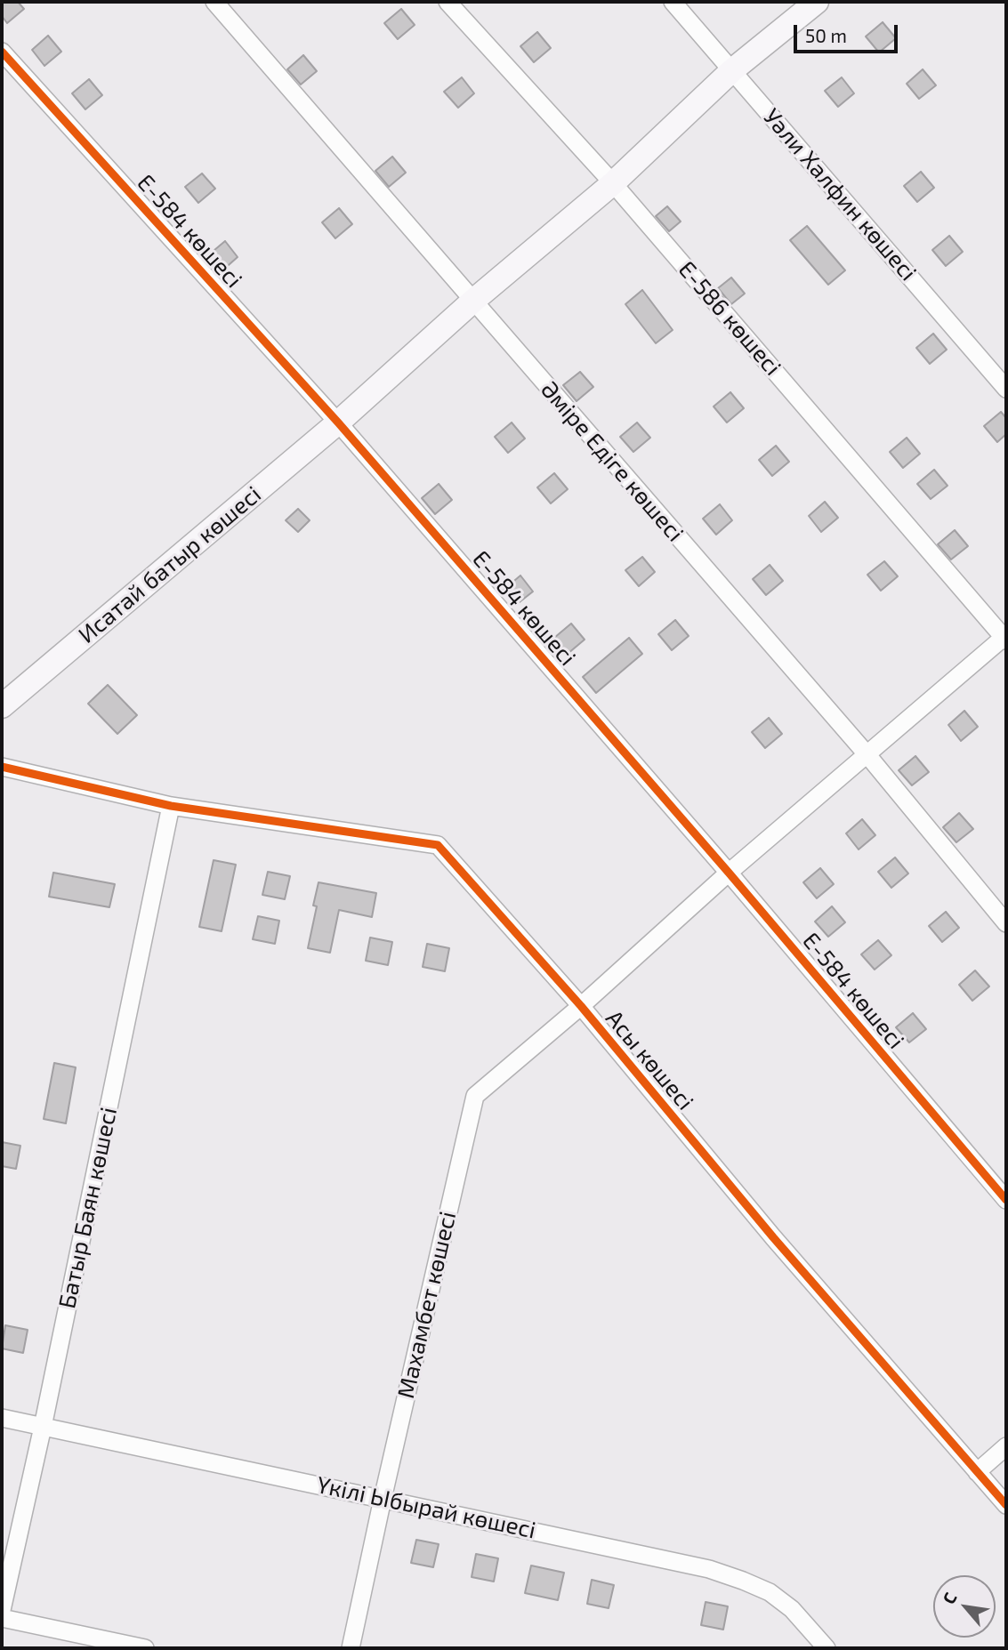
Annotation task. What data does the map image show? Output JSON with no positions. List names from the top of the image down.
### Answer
{
  "streets": {
    "street": [
      "Уәли Халфин көшесі",
      "Е-584 көшесі",
      "Е-586 көшесі",
      "Әміре Едіге көшесі",
      "Исатай батыр көшесі",
      "Асы көшесі",
      "Батыр Баян көшесі",
      "Махамбет көшесі",
      "Үкілі Ыбырай көшесі"
    ]
  },
  "crossings": [
    ["Уәли Халфин көшесі", "Исатай батыр көшесі"],
    ["Е-584 көшесі", "Исатай батыр көшесі"],
    ["Е-584 көшесі", "Махамбет көшесі"],
    ["Е-586 көшесі", "Исатай батыр көшесі"],
    ["Е-586 көшесі", "Махамбет көшесі"],
    ["Әміре Едіге көшесі", "Исатай батыр көшесі"],
    ["Әміре Едіге көшесі", "Махамбет көшесі"],
    ["Асы көшесі", "Батыр Баян көшесі"],
    ["Асы көшесі", "Махамбет көшесі"],
    ["Батыр Баян көшесі", "Үкілі Ыбырай көшесі"],
    ["Махамбет көшесі", "Үкілі Ыбырай көшесі"]
  ],
  "scale_bar": "50 m",
  "north": "top left"
}
